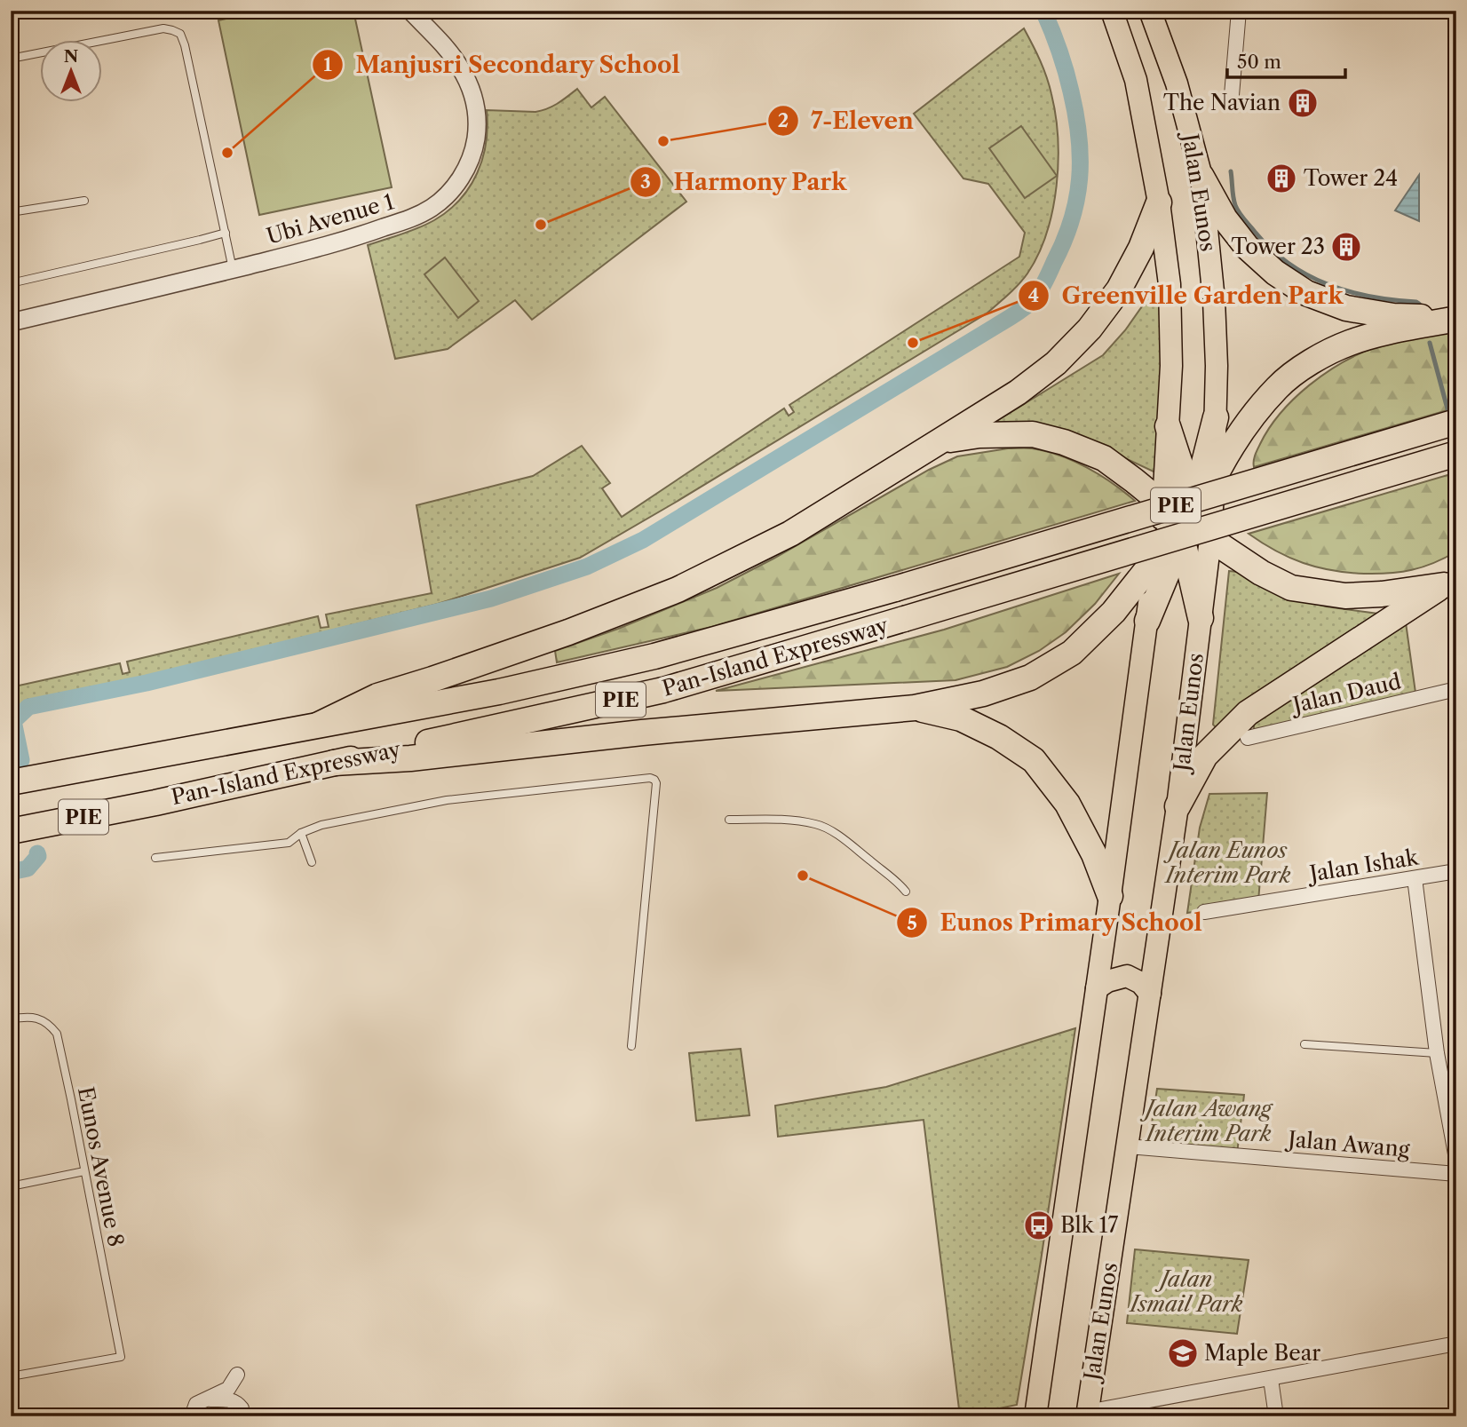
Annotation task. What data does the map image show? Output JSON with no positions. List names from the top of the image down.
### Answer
{
  "streets": {
    "highway": ["Jalan Eunos", "PIE", "Pan-Island Expressway"],
    "street": [
      "Ubi Avenue 1",
      "Jalan Daud",
      "Jalan Ishak",
      "Jalan Awang"
    ],
    "lane": ["Eunos Avenue 8"]
  },
  "crossings": [
    ["Jalan Eunos", "Jalan Awang"]
  ],
  "parks": ["Jalan Eunos Interim Park", "Jalan Awang Interim Park", "Jalan Ismail Park"],
  "places": {
    "building": ["The Navian", "Tower 24", "Tower 23"],
    "other": [
      "7-Eleven",
      "Manjusri Secondary School",
      "Harmony Park",
      "Greenville Garden Park",
      "Eunos Primary School"
    ],
    "bus stop": ["Blk 17"],
    "school or university": ["Maple Bear"]
  },
  "scale_bar": "50 m",
  "north": "top"
}
